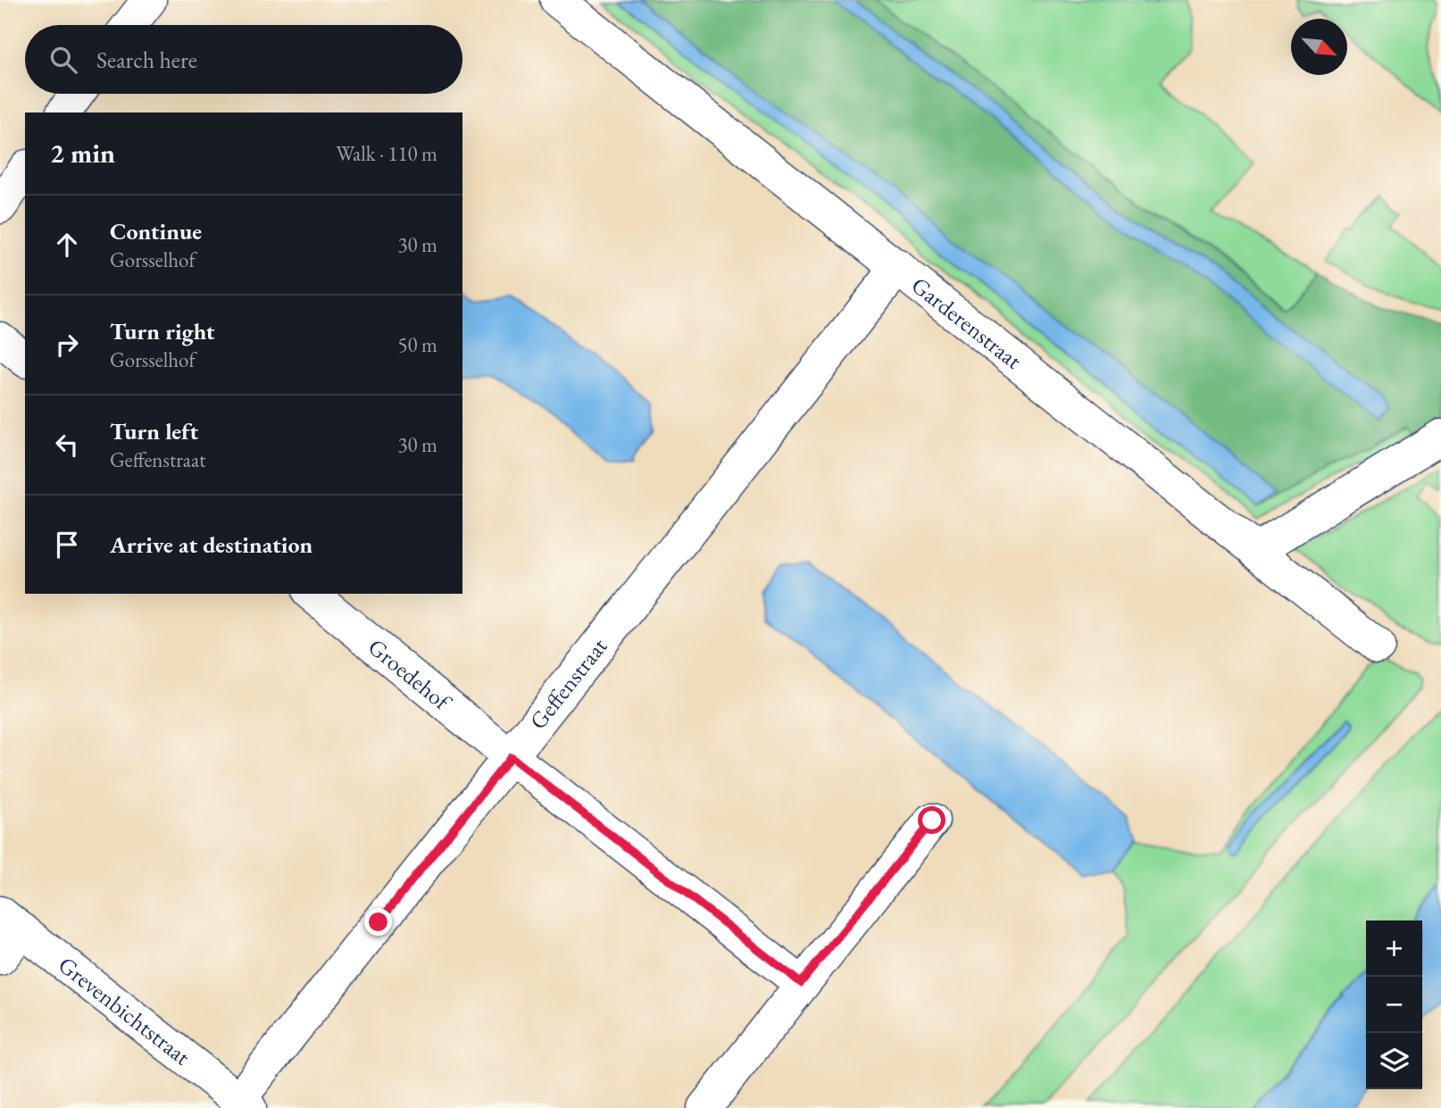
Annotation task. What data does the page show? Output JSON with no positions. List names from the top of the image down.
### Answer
{
  "streets": {
    "street": [
      "Garderenstraat",
      "Groedehof",
      "Geffenstraat",
      "Grevenbichtstraat"
    ]
  },
  "crossings": [
    ["Garderenstraat", "Geffenstraat"],
    ["Groedehof", "Geffenstraat"],
    ["Geffenstraat", "Grevenbichtstraat"]
  ],
  "north": "bottom right",
  "page": {
    "search": "Search here",
    "heading": ["2 min", "Walk · 110 m"],
    "list": [
      ["Continue", "Gorsselhof", "30 m"],
      ["Turn right", "Gorsselhof", "50 m"],
      ["Turn left", "Geffenstraat", "30 m"],
      "Arrive at destination"
    ],
    "map_buttons": ["+", "−"]
  }
}
